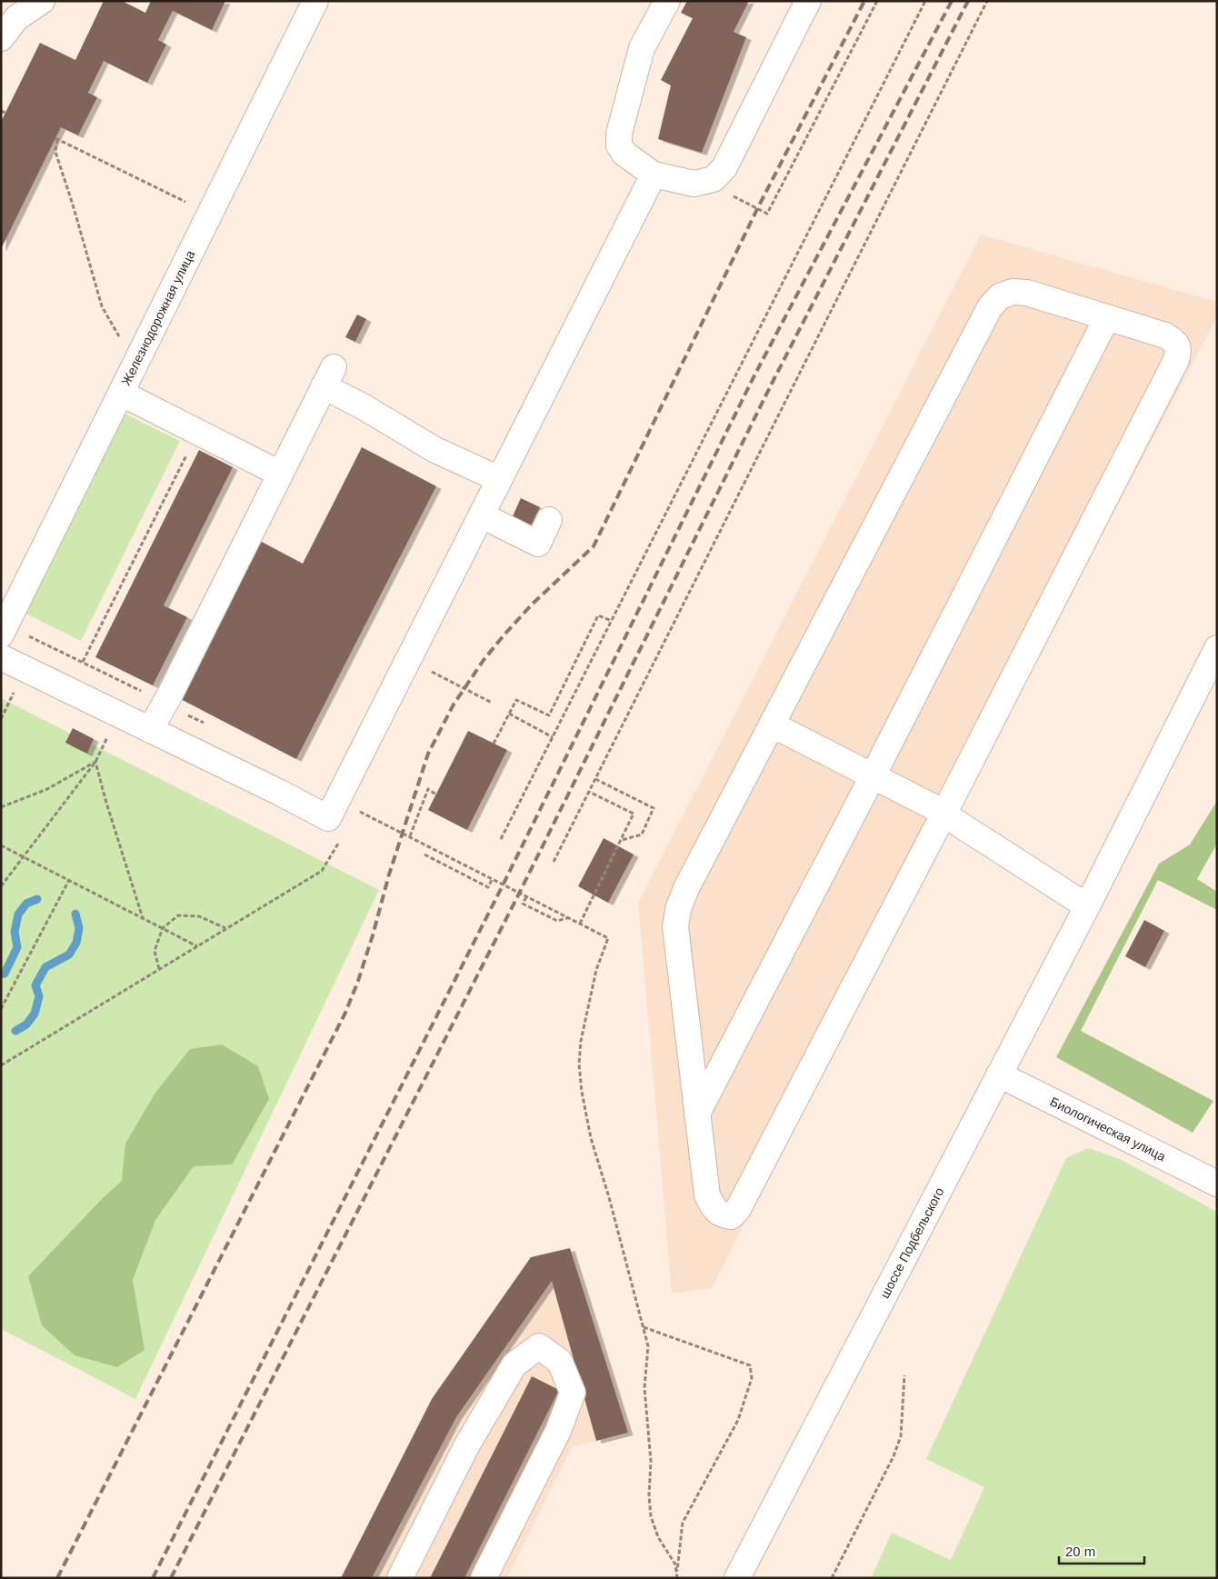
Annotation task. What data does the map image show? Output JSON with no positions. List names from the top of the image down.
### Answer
{
  "streets": {
    "street": ["Железнодорожная улица", "Биологическая улица", "шоссе Подбельского"]
  },
  "crossings": [
    ["Биологическая улица", "шоссе Подбельского"]
  ],
  "scale_bar": "20 m"
}
